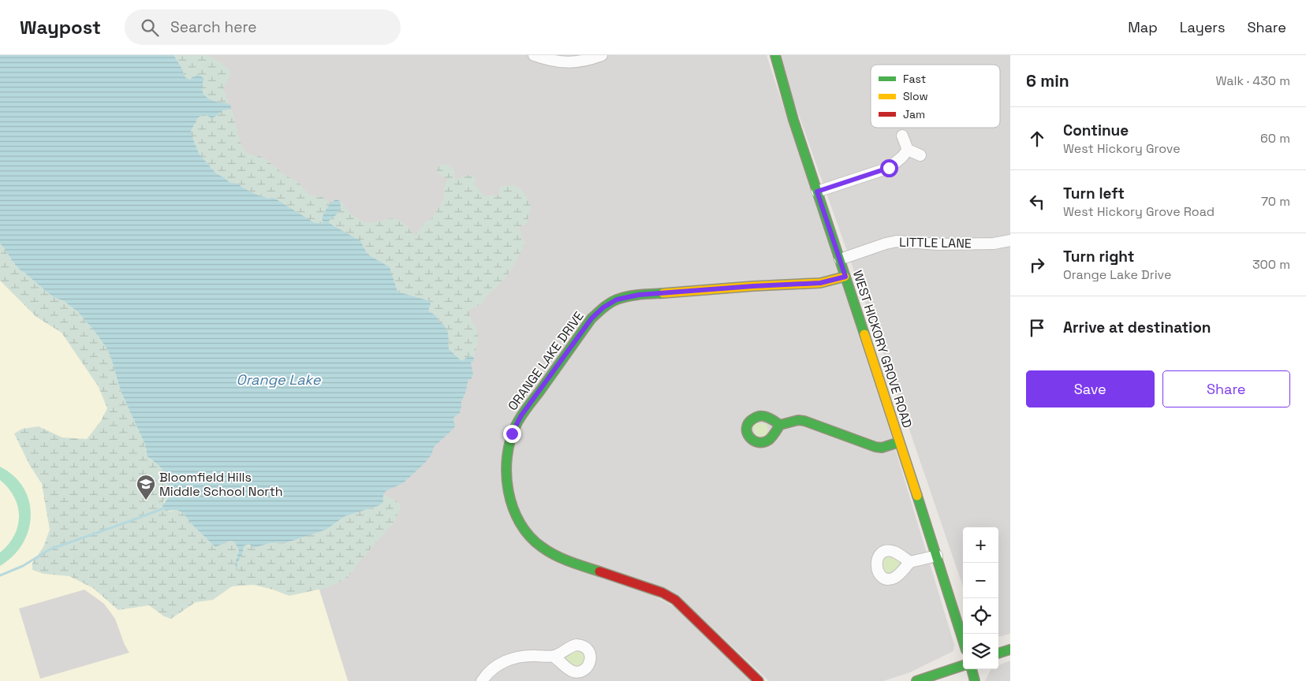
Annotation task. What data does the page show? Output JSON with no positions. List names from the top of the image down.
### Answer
{
  "streets": {
    "street": ["LITTLE LANE", "WEST HICKORY GROVE ROAD", "ORANGE LAKE DRIVE"]
  },
  "crossings": [
    ["LITTLE LANE", "WEST HICKORY GROVE ROAD"],
    ["WEST HICKORY GROVE ROAD", "ORANGE LAKE DRIVE"]
  ],
  "water": ["Orange Lake"],
  "places": {
    "school or university": ["Bloomfield Hills Middle School North"]
  },
  "legend": ["Fast", "Slow", "Jam"],
  "page": {
    "header": "Waypost",
    "search": "Search here",
    "nav": ["Map", "Layers", "Share"],
    "heading": ["6 min", "Walk · 430 m"],
    "list": [
      ["Continue", "West Hickory Grove", "60 m"],
      ["Turn left", "West Hickory Grove Road", "70 m"],
      ["Turn right", "Orange Lake Drive", "300 m"],
      "Arrive at destination"
    ],
    "buttons": ["Save", "Share"],
    "map_buttons": ["+", "−"]
  }
}
